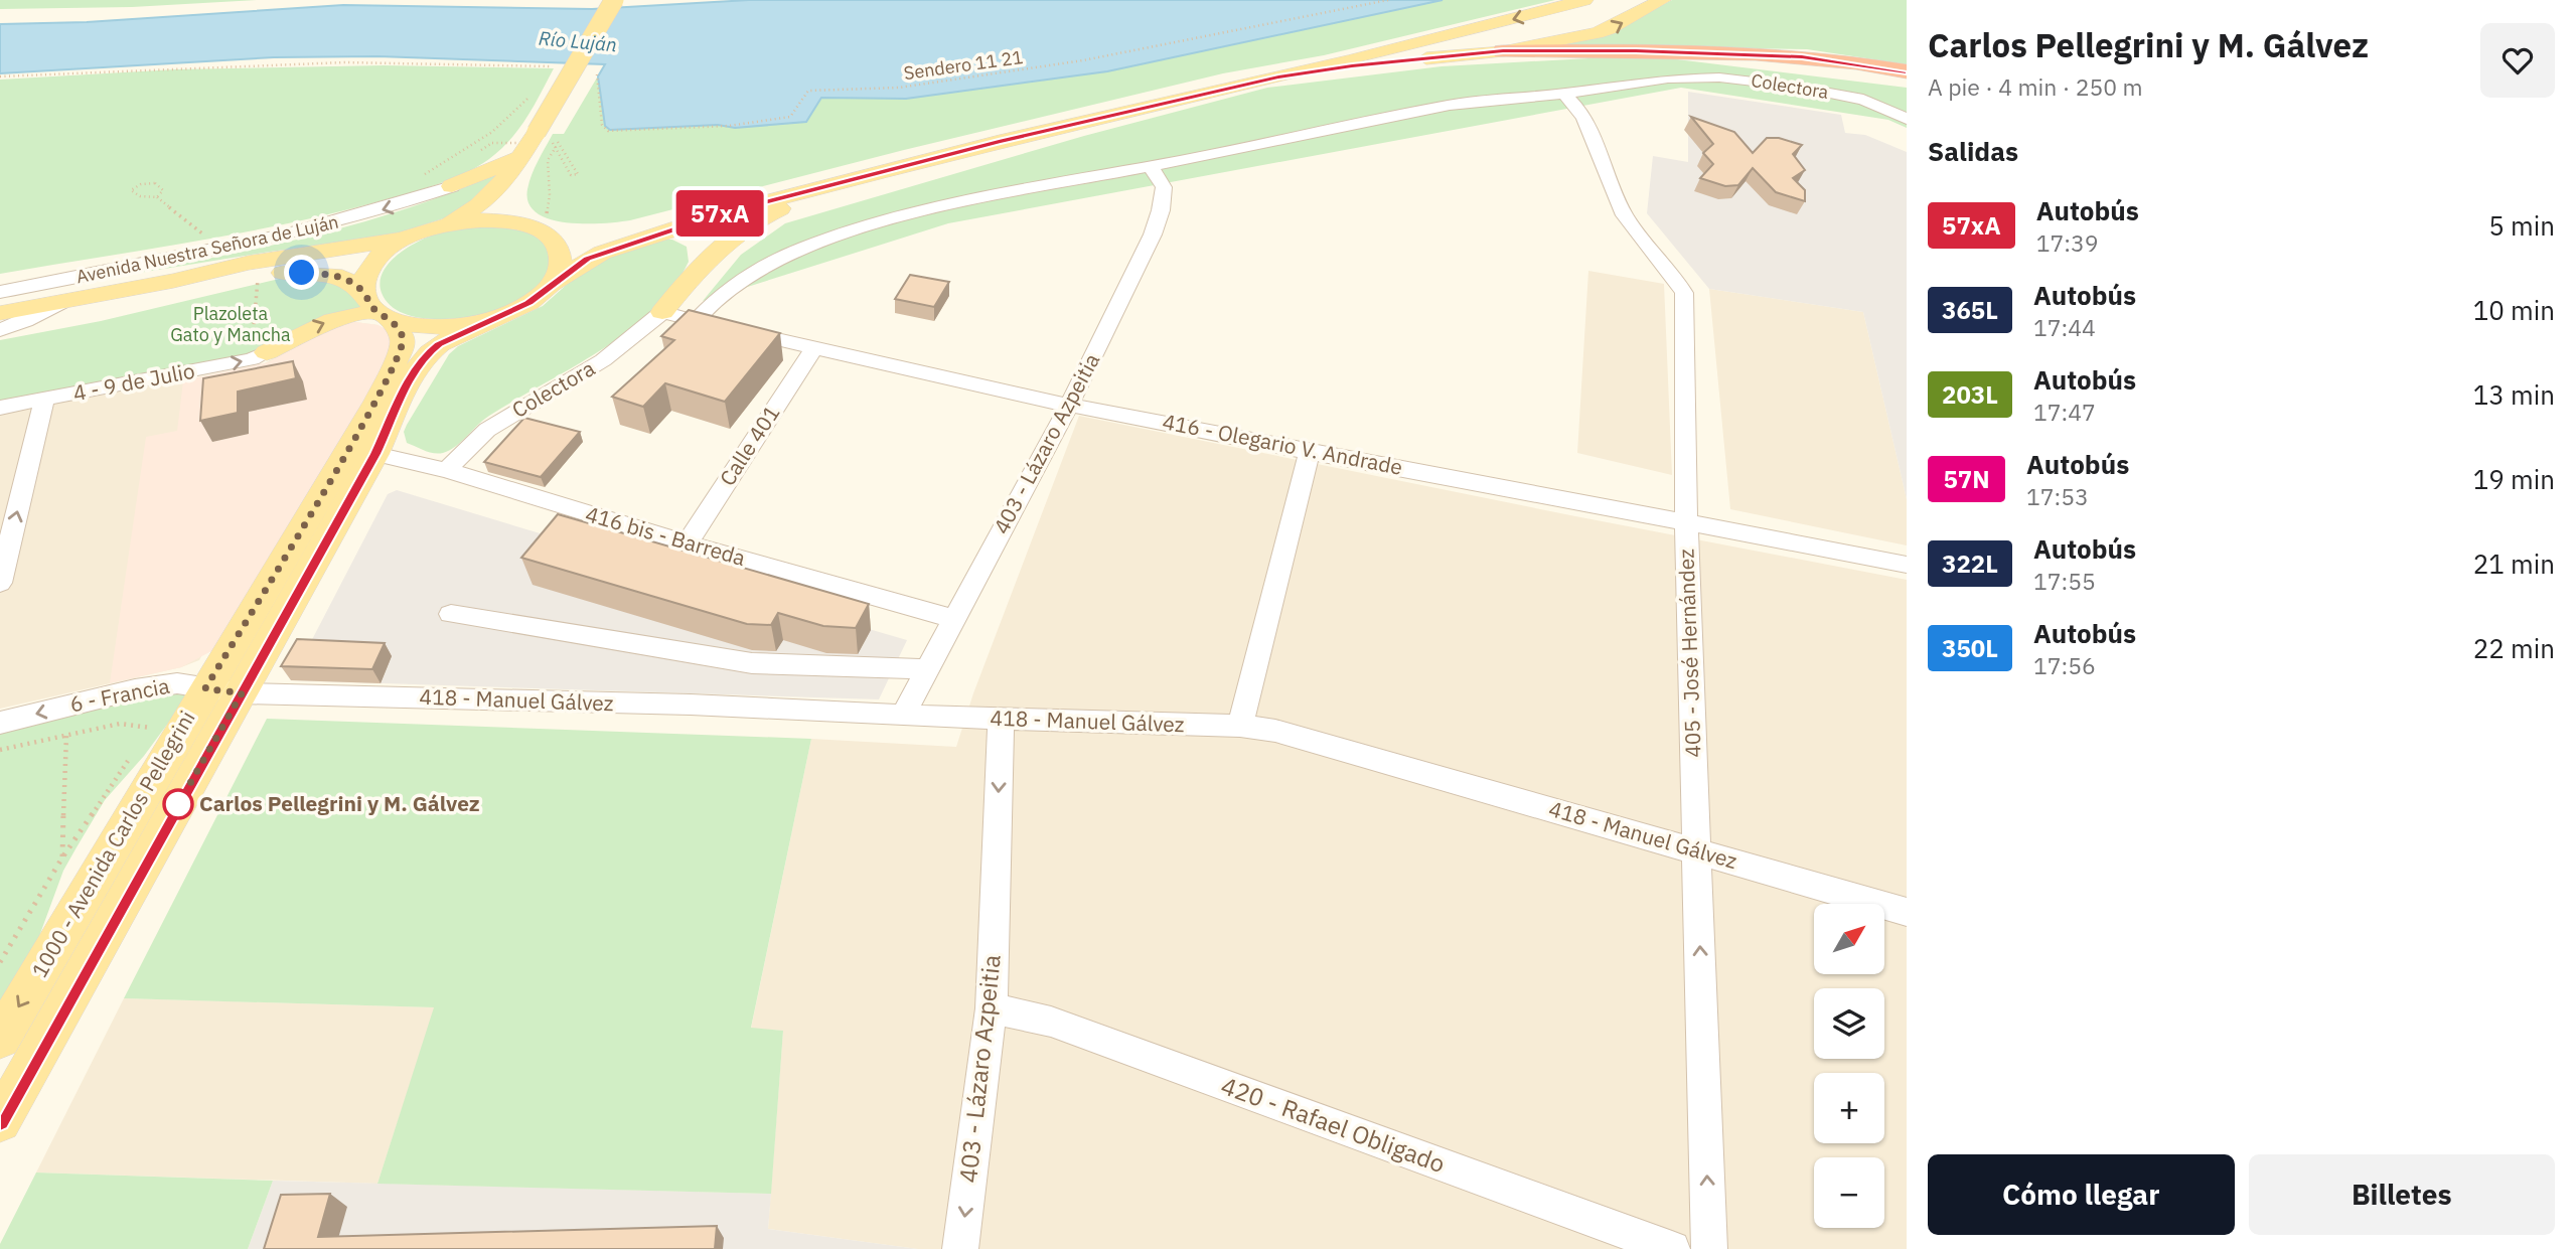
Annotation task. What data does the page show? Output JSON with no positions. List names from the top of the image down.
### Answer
{
  "streets": {
    "main road": ["Avenida Nuestra Señora de Luján", "1000 - Avenida Carlos Pellegrini"],
    "street": [
      "Colectora",
      "4 - 9 de Julio",
      "403 - Lázaro Azpeitia",
      "416 - Olegario V. Andrade",
      "Calle 401",
      "416 bis - Barreda",
      "405 - José Hernández",
      "6 - Francia",
      "418 - Manuel Gálvez",
      "420 - Rafael Obligado"
    ],
    "path": ["Sendero 11 21"]
  },
  "crossings": [
    ["Colectora", "403 - Lázaro Azpeitia"],
    ["Colectora", "416 - Olegario V. Andrade"],
    ["Colectora", "416 bis - Barreda"],
    ["Colectora", "405 - José Hernández"],
    ["Avenida Nuestra Señora de Luján", "1000 - Avenida Carlos Pellegrini"],
    ["403 - Lázaro Azpeitia", "416 - Olegario V. Andrade"],
    ["403 - Lázaro Azpeitia", "416 bis - Barreda"],
    ["403 - Lázaro Azpeitia", "418 - Manuel Gálvez"],
    ["403 - Lázaro Azpeitia", "420 - Rafael Obligado"],
    ["416 - Olegario V. Andrade", "Calle 401"],
    ["416 - Olegario V. Andrade", "405 - José Hernández"],
    ["Calle 401", "416 bis - Barreda"],
    ["416 bis - Barreda", "1000 - Avenida Carlos Pellegrini"],
    ["405 - José Hernández", "418 - Manuel Gálvez"],
    ["6 - Francia", "418 - Manuel Gálvez"],
    ["6 - Francia", "1000 - Avenida Carlos Pellegrini"],
    ["418 - Manuel Gálvez", "1000 - Avenida Carlos Pellegrini"]
  ],
  "one_way": [
    "Avenida Nuestra Señora de Luján",
    "4 - 9 de Julio",
    "403 - Lázaro Azpeitia",
    "6 - Francia"
  ],
  "water": ["Río Luján"],
  "parks": ["Plazoleta Gato y Mancha"],
  "places": ["Carlos Pellegrini y M. Gálvez"],
  "lines": ["bus line 57xA"],
  "north": "top right",
  "page": {
    "on_map": "57xA",
    "heading": [
      ["Carlos Pellegrini y M. Gálvez", "A pie · 4 min · 250 m"],
      "Salidas"
    ],
    "list": [
      {
        "mark": "57xA",
        "name": "Autobús",
        "note": "17:39",
        "value": "5 min"
      },
      {
        "mark": "365L",
        "name": "Autobús",
        "note": "17:44",
        "value": "10 min"
      },
      {
        "mark": "203L",
        "name": "Autobús",
        "note": "17:47",
        "value": "13 min"
      },
      {
        "mark": "57N",
        "name": "Autobús",
        "note": "17:53",
        "value": "19 min"
      },
      {
        "mark": "322L",
        "name": "Autobús",
        "note": "17:55",
        "value": "21 min"
      },
      {
        "mark": "350L",
        "name": "Autobús",
        "note": "17:56",
        "value": "22 min"
      }
    ],
    "map_buttons": ["+", "−"],
    "buttons": ["Cómo llegar", "Billetes"]
  }
}
